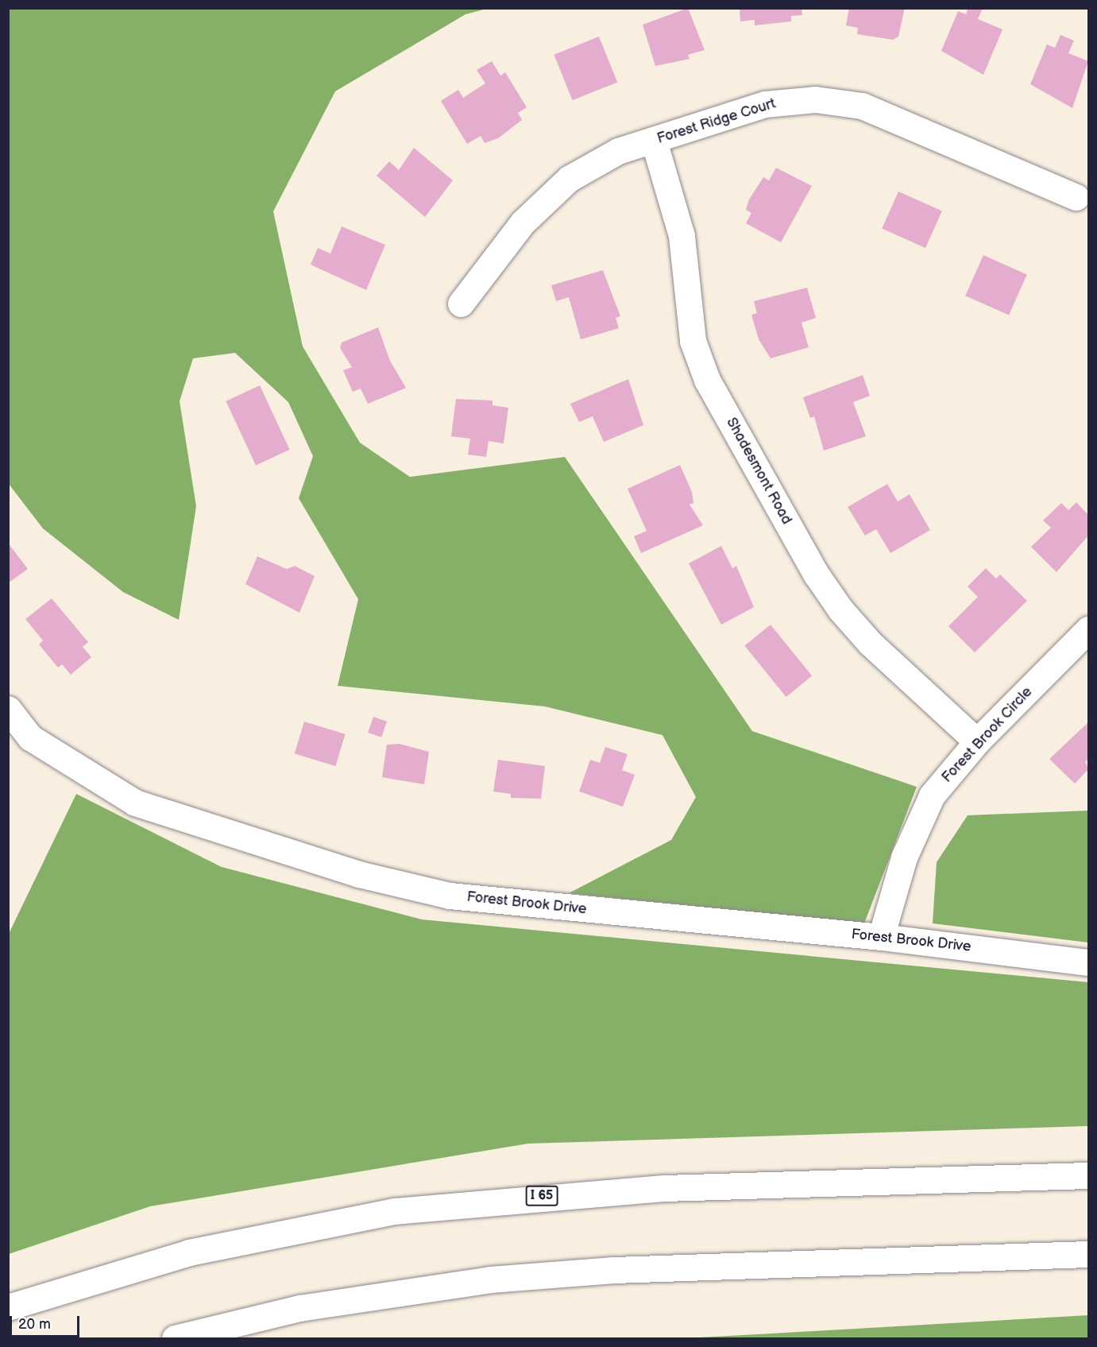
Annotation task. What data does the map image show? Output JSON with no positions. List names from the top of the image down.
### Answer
{
  "streets": {
    "main road": [
      "Forest Ridge Court",
      "Shadesmont Road",
      "Forest Brook Circle",
      "Forest Brook Drive",
      "I 65"
    ]
  },
  "crossings": [
    ["Forest Ridge Court", "Shadesmont Road"],
    ["Shadesmont Road", "Forest Brook Circle"],
    ["Forest Brook Circle", "Forest Brook Drive"]
  ],
  "scale_bar": "20 m"
}
